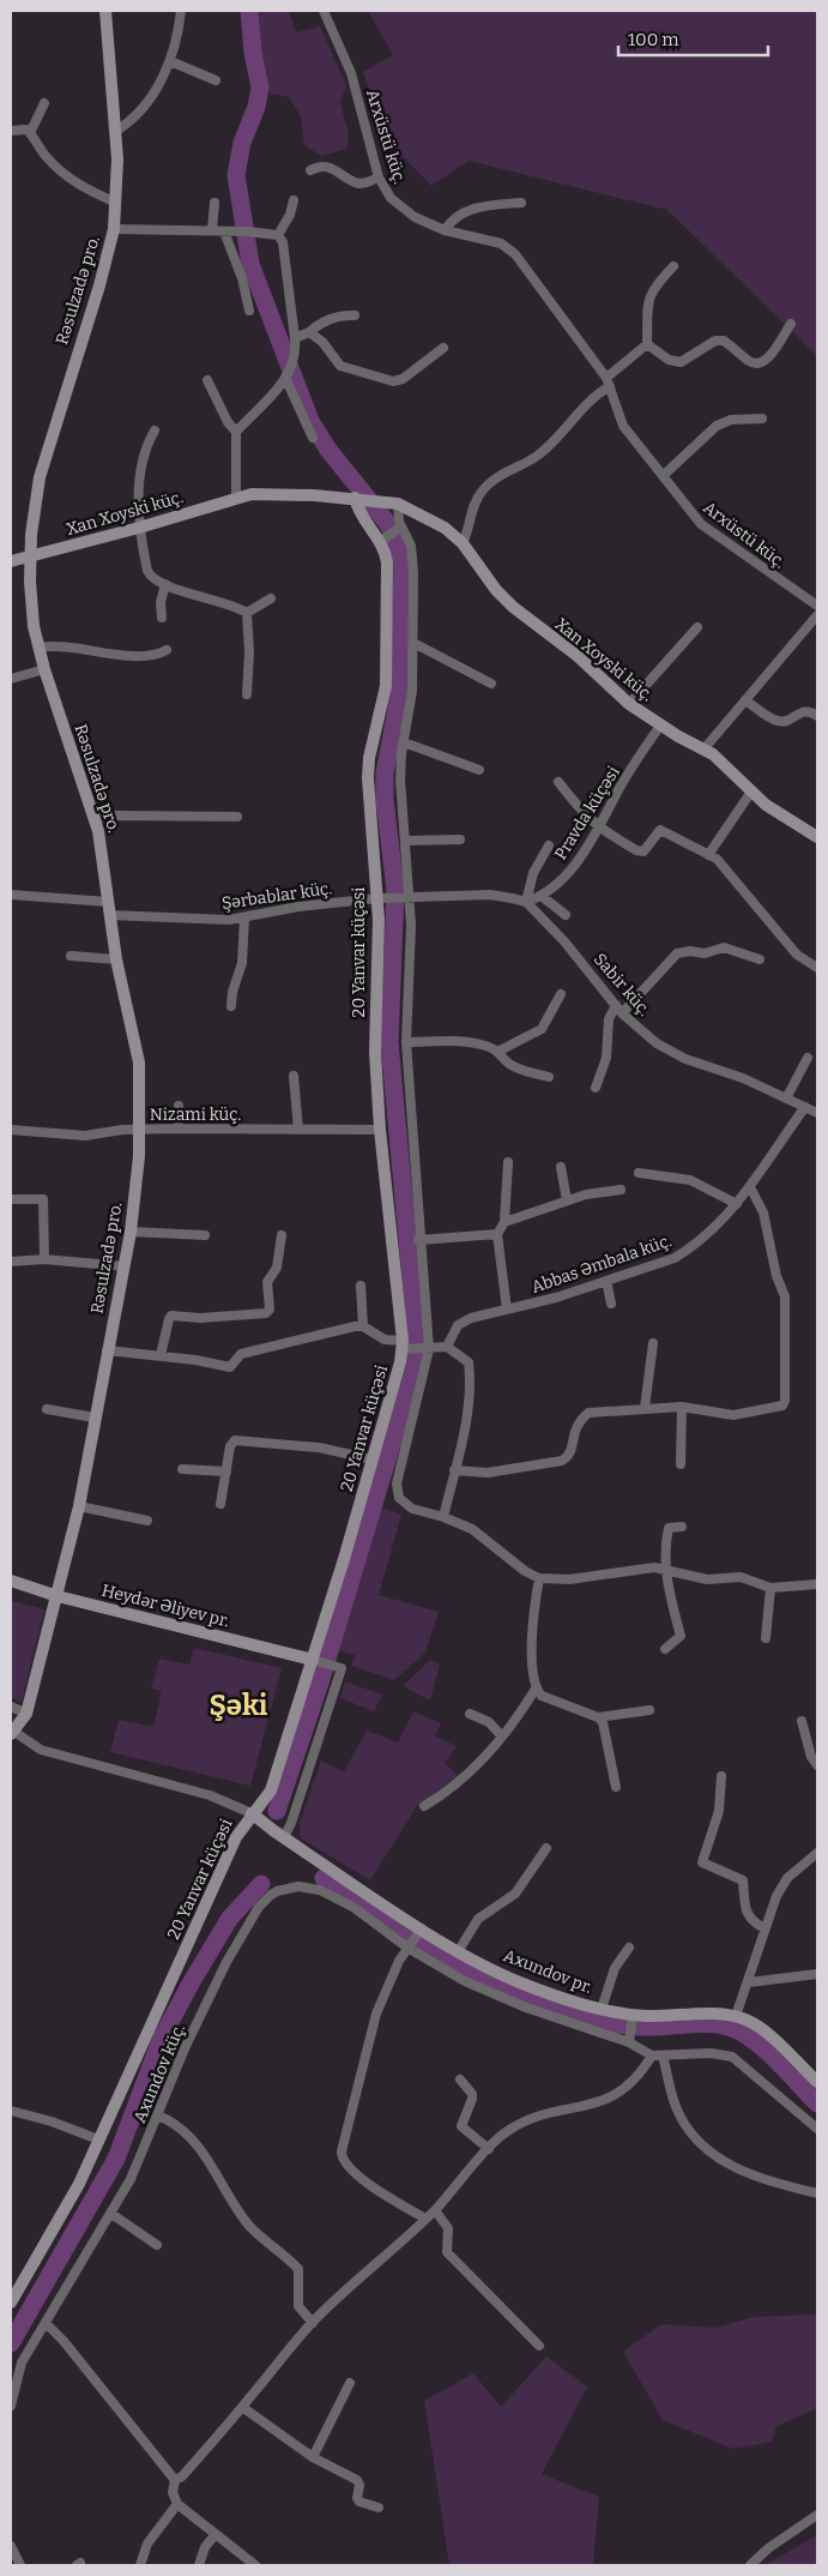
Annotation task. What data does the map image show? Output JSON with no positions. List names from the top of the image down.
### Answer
{
  "streets": {
    "street": [
      "Arxüstü küç.",
      "Rəsulzadə pro.",
      "Xan Xoyski küç.",
      "Pravda küçəsi",
      "Şərbablar küç.",
      "20 Yanvar küçəsi",
      "Sabir küç.",
      "Nizami küç.",
      "Abbas Əmbala küç.",
      "Heydər Əliyev pr.",
      "Axundov pr.",
      "Axundov küç."
    ]
  },
  "crossings": [
    ["Rəsulzadə pro.", "Xan Xoyski küç."],
    ["Rəsulzadə pro.", "Şərbablar küç."],
    ["Rəsulzadə pro.", "Nizami küç."],
    ["Rəsulzadə pro.", "Heydər Əliyev pr."],
    ["Xan Xoyski küç.", "Pravda küçəsi"],
    ["Xan Xoyski küç.", "20 Yanvar küçəsi"],
    ["Pravda küçəsi", "Sabir küç."],
    ["Şərbablar küç.", "20 Yanvar küçəsi"],
    ["20 Yanvar küçəsi", "Nizami küç."],
    ["20 Yanvar küçəsi", "Heydər Əliyev pr."],
    ["20 Yanvar küçəsi", "Axundov pr."],
    ["Sabir küç.", "Abbas Əmbala küç."]
  ],
  "districts": ["Şəki"],
  "scale_bar": "100 m"
}
